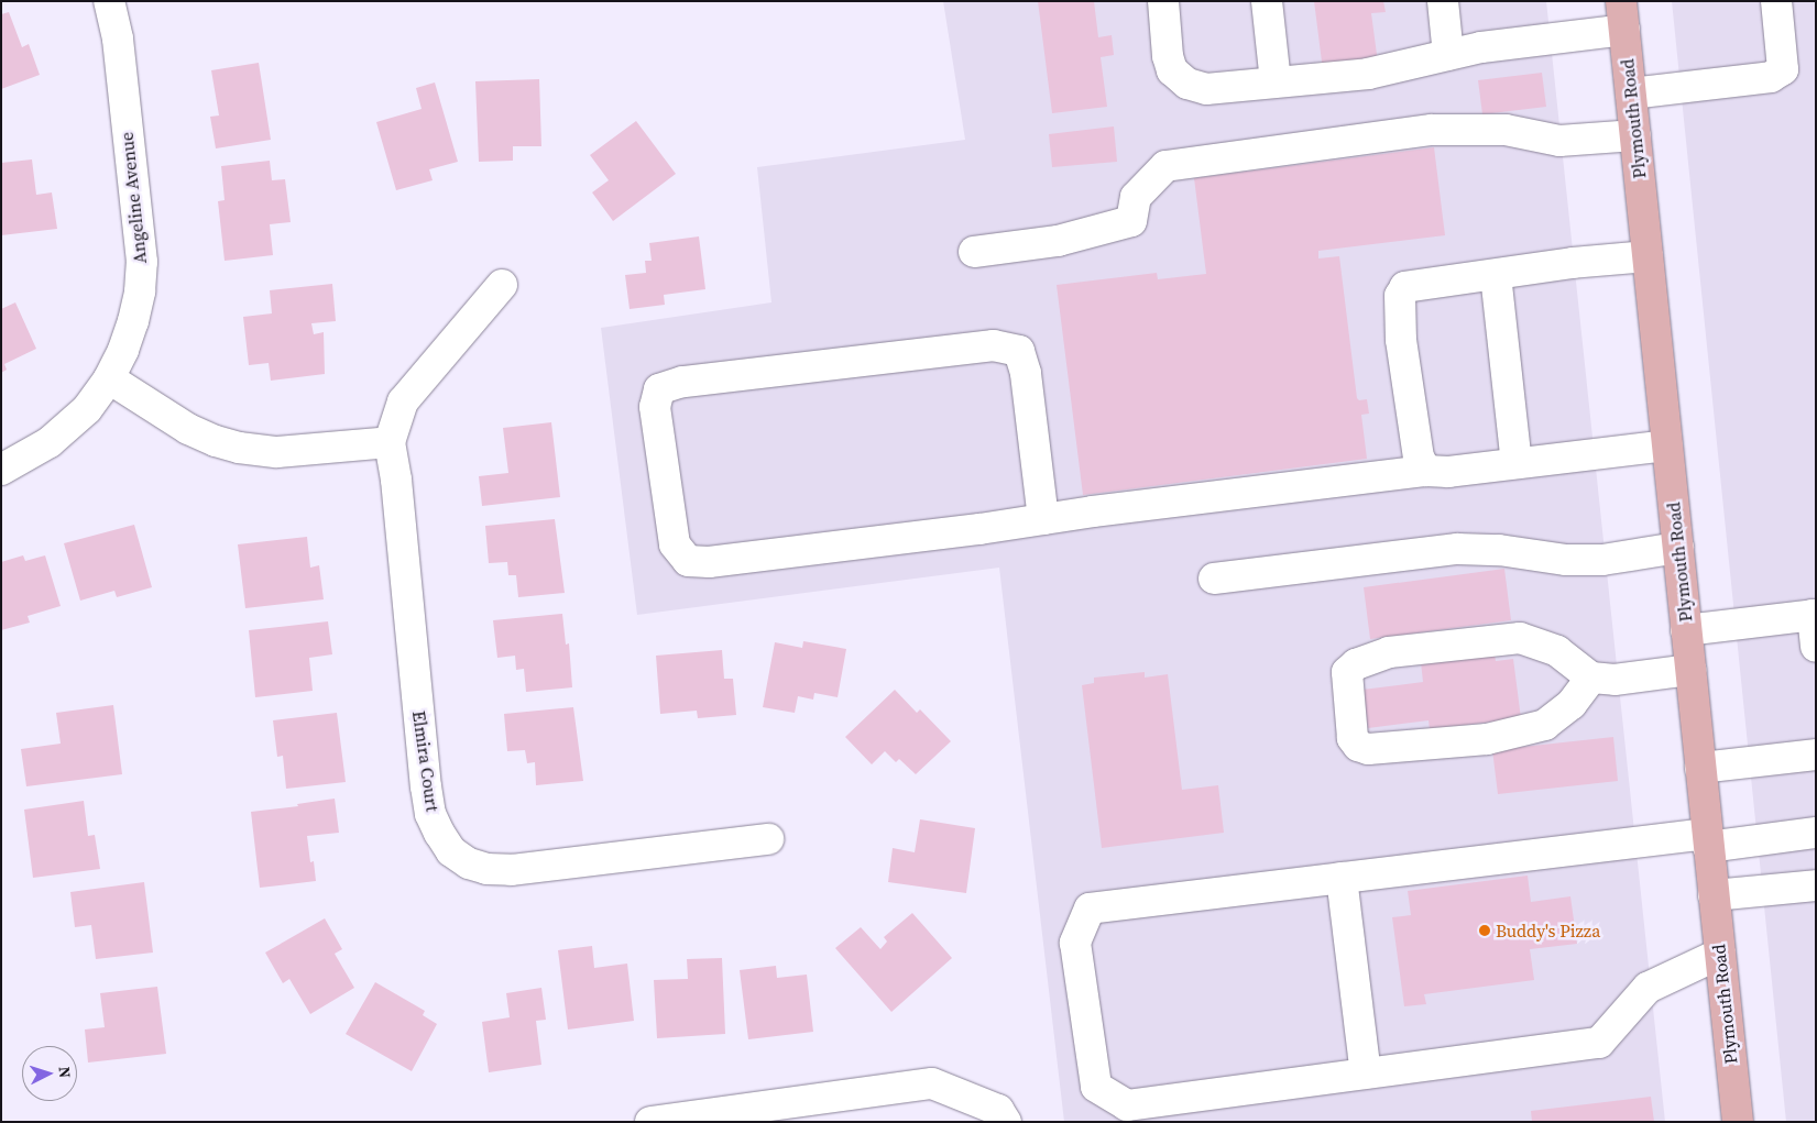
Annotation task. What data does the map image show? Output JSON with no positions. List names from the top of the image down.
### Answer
{
  "streets": {
    "main road": ["Plymouth Road"],
    "street": ["Angeline Avenue", "Elmira Court"]
  },
  "places": ["Buddy's Pizza"],
  "north": "right"
}
